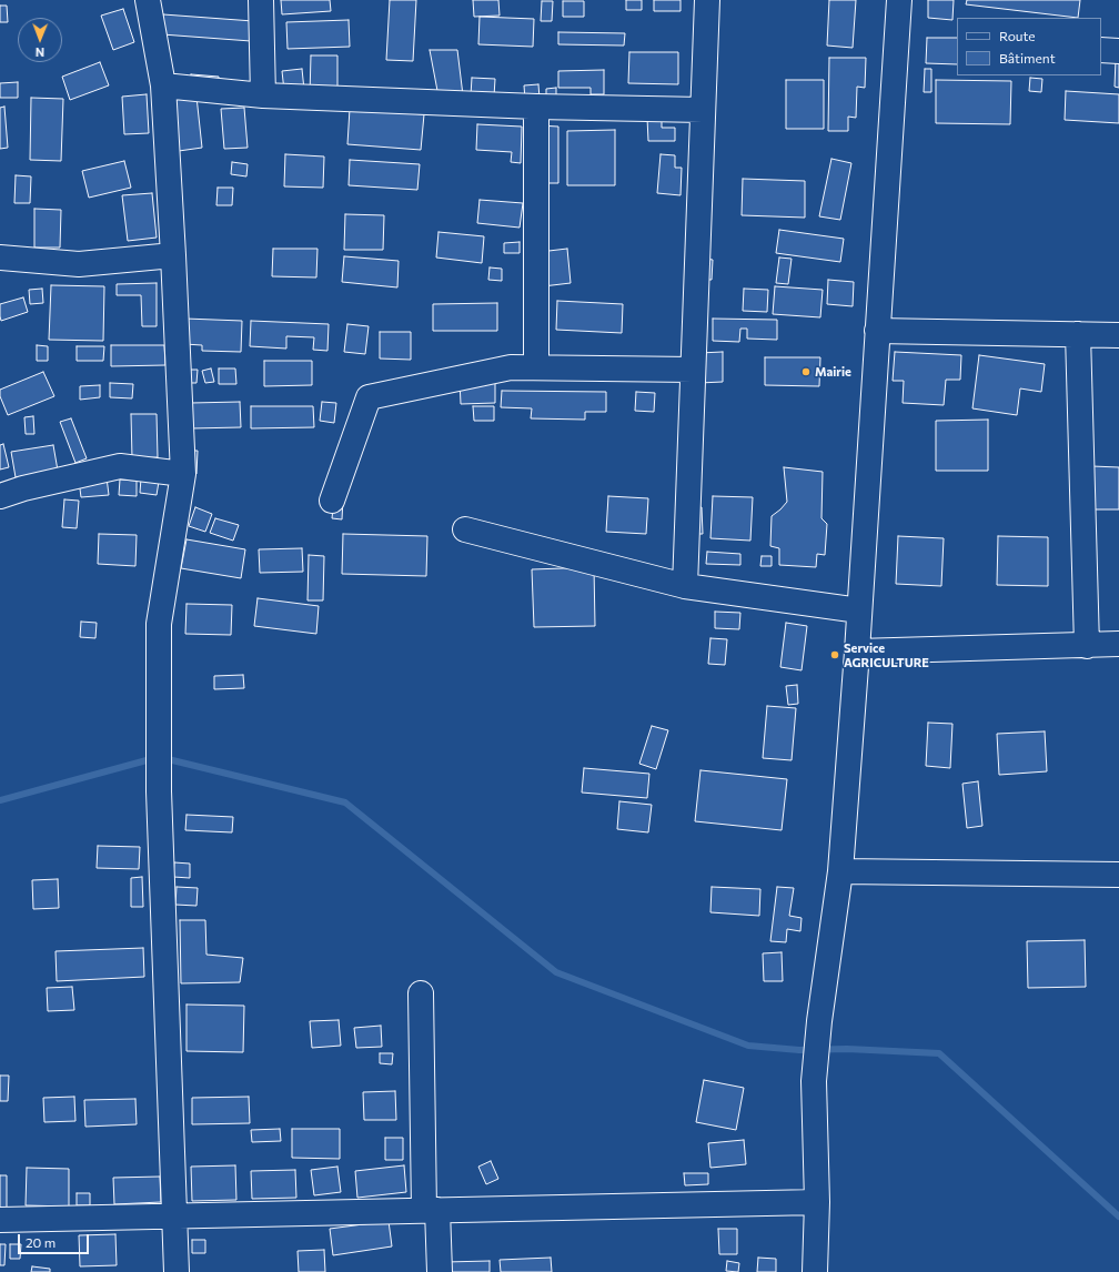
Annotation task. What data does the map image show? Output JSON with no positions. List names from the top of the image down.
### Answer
{
  "places": ["Mairie", "Service AGRICULTURE"],
  "legend": ["Route", "Bâtiment"],
  "scale_bar": "20 m",
  "north": "bottom"
}
